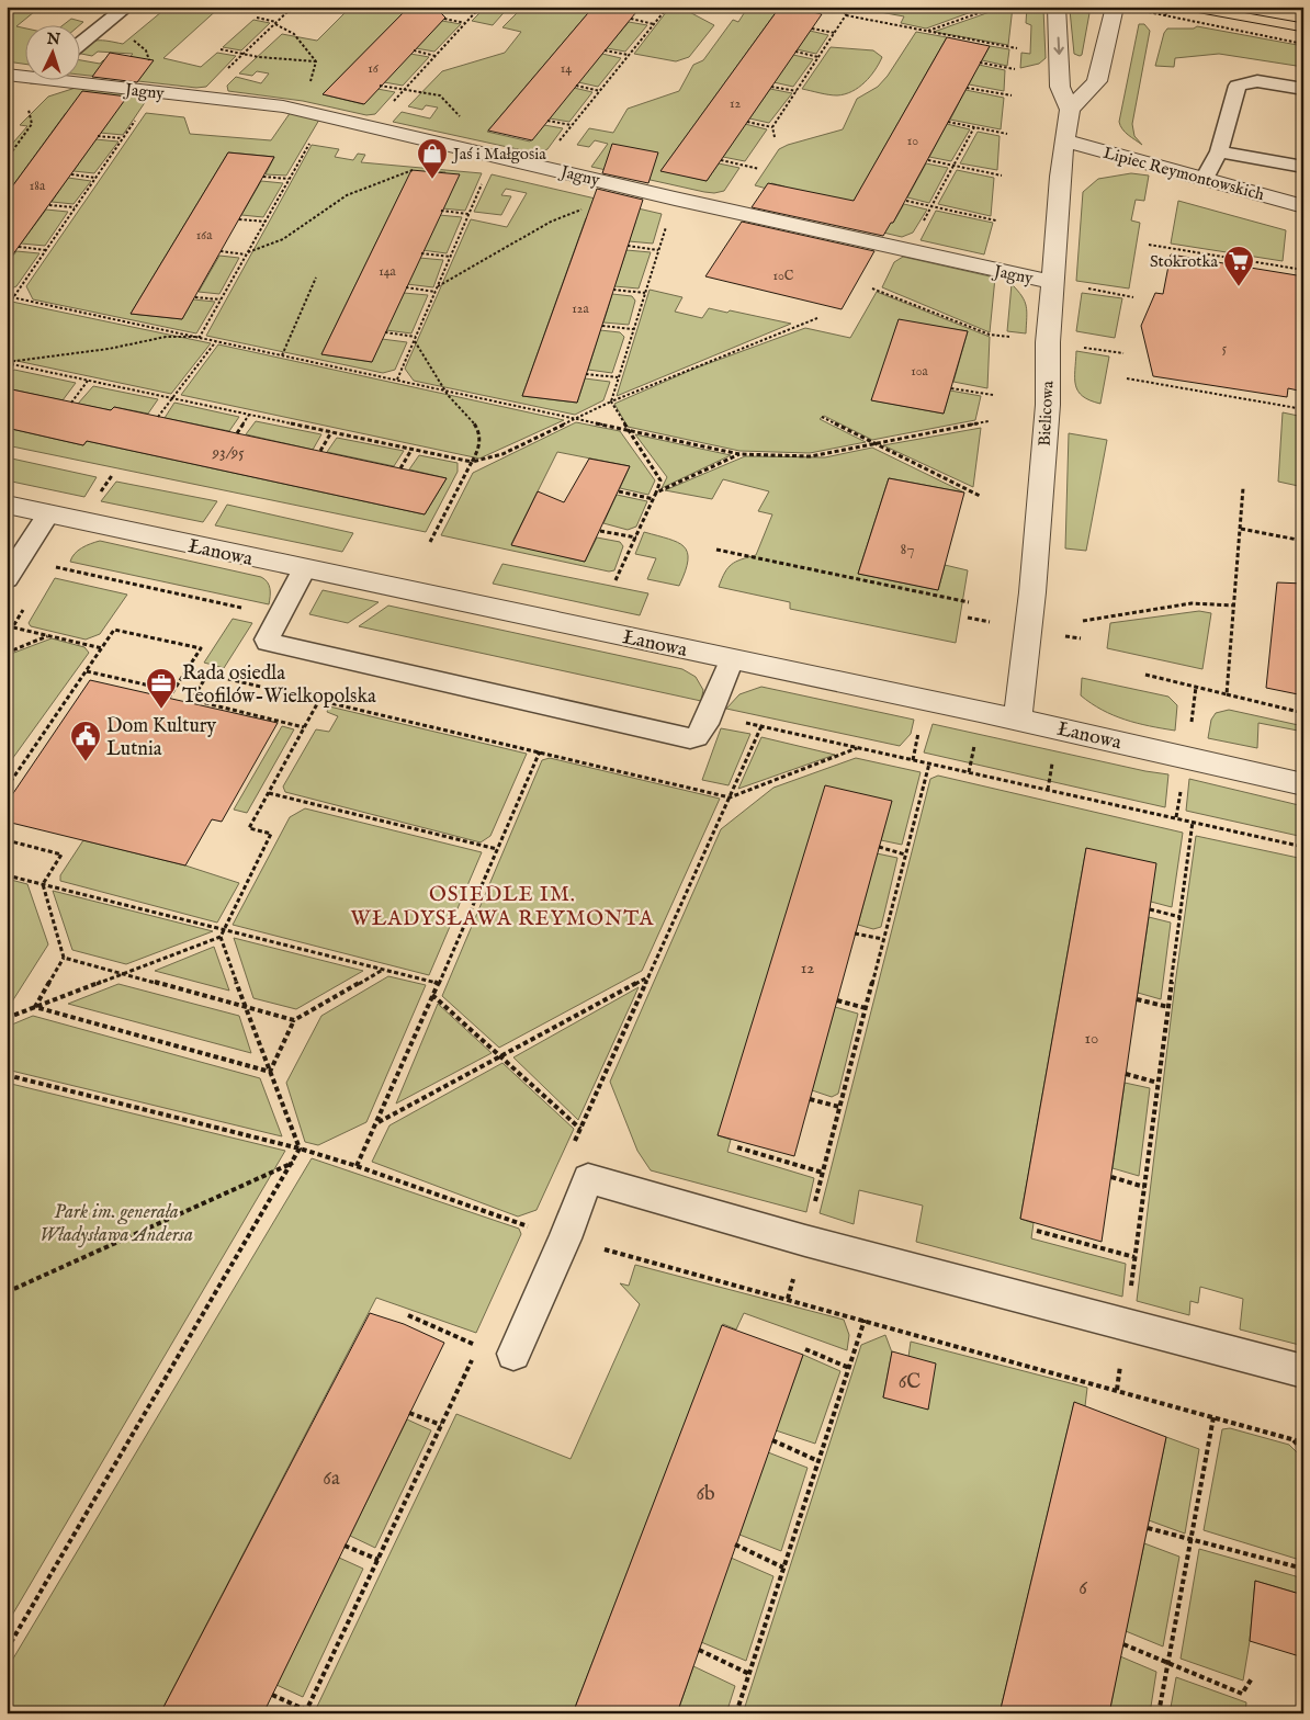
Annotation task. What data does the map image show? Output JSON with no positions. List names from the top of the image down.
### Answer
{
  "streets": {
    "street": [
      "Jagny",
      "Lipiec Reymontowskich",
      "Bielicowa",
      "Łanowa"
    ]
  },
  "crossings": [
    ["Jagny", "Bielicowa"],
    ["Lipiec Reymontowskich", "Bielicowa"],
    ["Bielicowa", "Łanowa"]
  ],
  "districts": ["OSIEDLE IM. WŁADYSŁAWA REYMONTA"],
  "parks": ["Park im. generała Władysława Andersa"],
  "places": {
    "shop": ["Jaś i Małgosia"],
    "supermarket": ["Stokrotka"],
    "office": ["Rada osiedla Teofilów-Wielkopolska"],
    "public building": ["Dom Kultury Lutnia"]
  },
  "house_numbers": [
    "16",
    "14",
    "12",
    "10",
    "18a",
    "16a",
    "14a",
    "10C",
    "12a",
    "5",
    "10a",
    "93/95",
    "87",
    "12",
    "10",
    "6C",
    "6a",
    "6b",
    "6"
  ],
  "north": "top"
}
